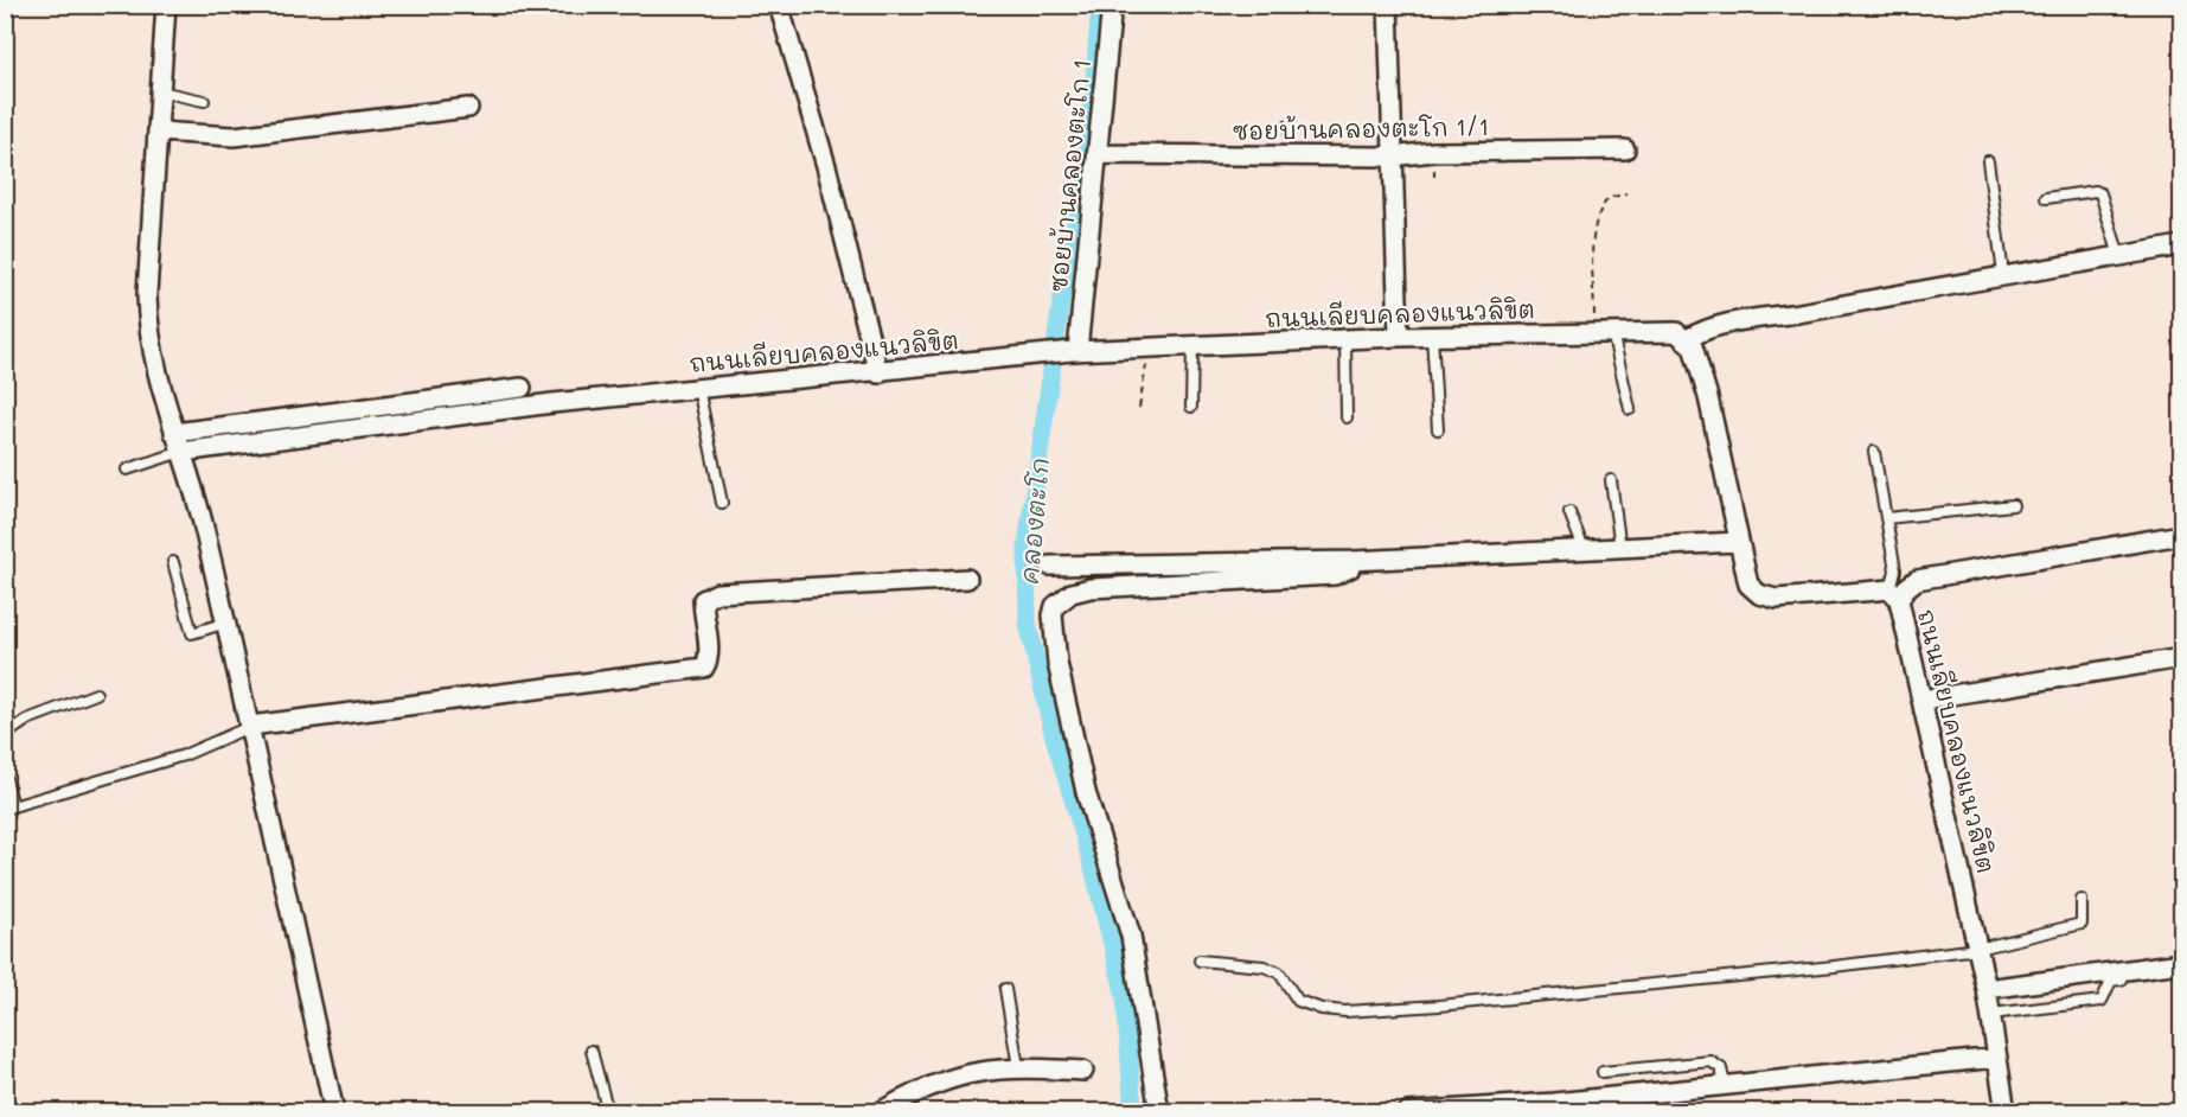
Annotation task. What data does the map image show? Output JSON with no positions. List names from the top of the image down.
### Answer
{
  "streets": {
    "street": ["ซอยบ้านคลองตะโก 1/1", "ซอยบ้านคลองตะโก 1", "ถนนเลียบคลองแนวลิขิต"]
  },
  "crossings": [
    ["ซอยบ้านคลองตะโก 1/1", "ซอยบ้านคลองตะโก 1"],
    ["ซอยบ้านคลองตะโก 1", "ถนนเลียบคลองแนวลิขิต"]
  ],
  "water": ["คลองตะโก"]
}
